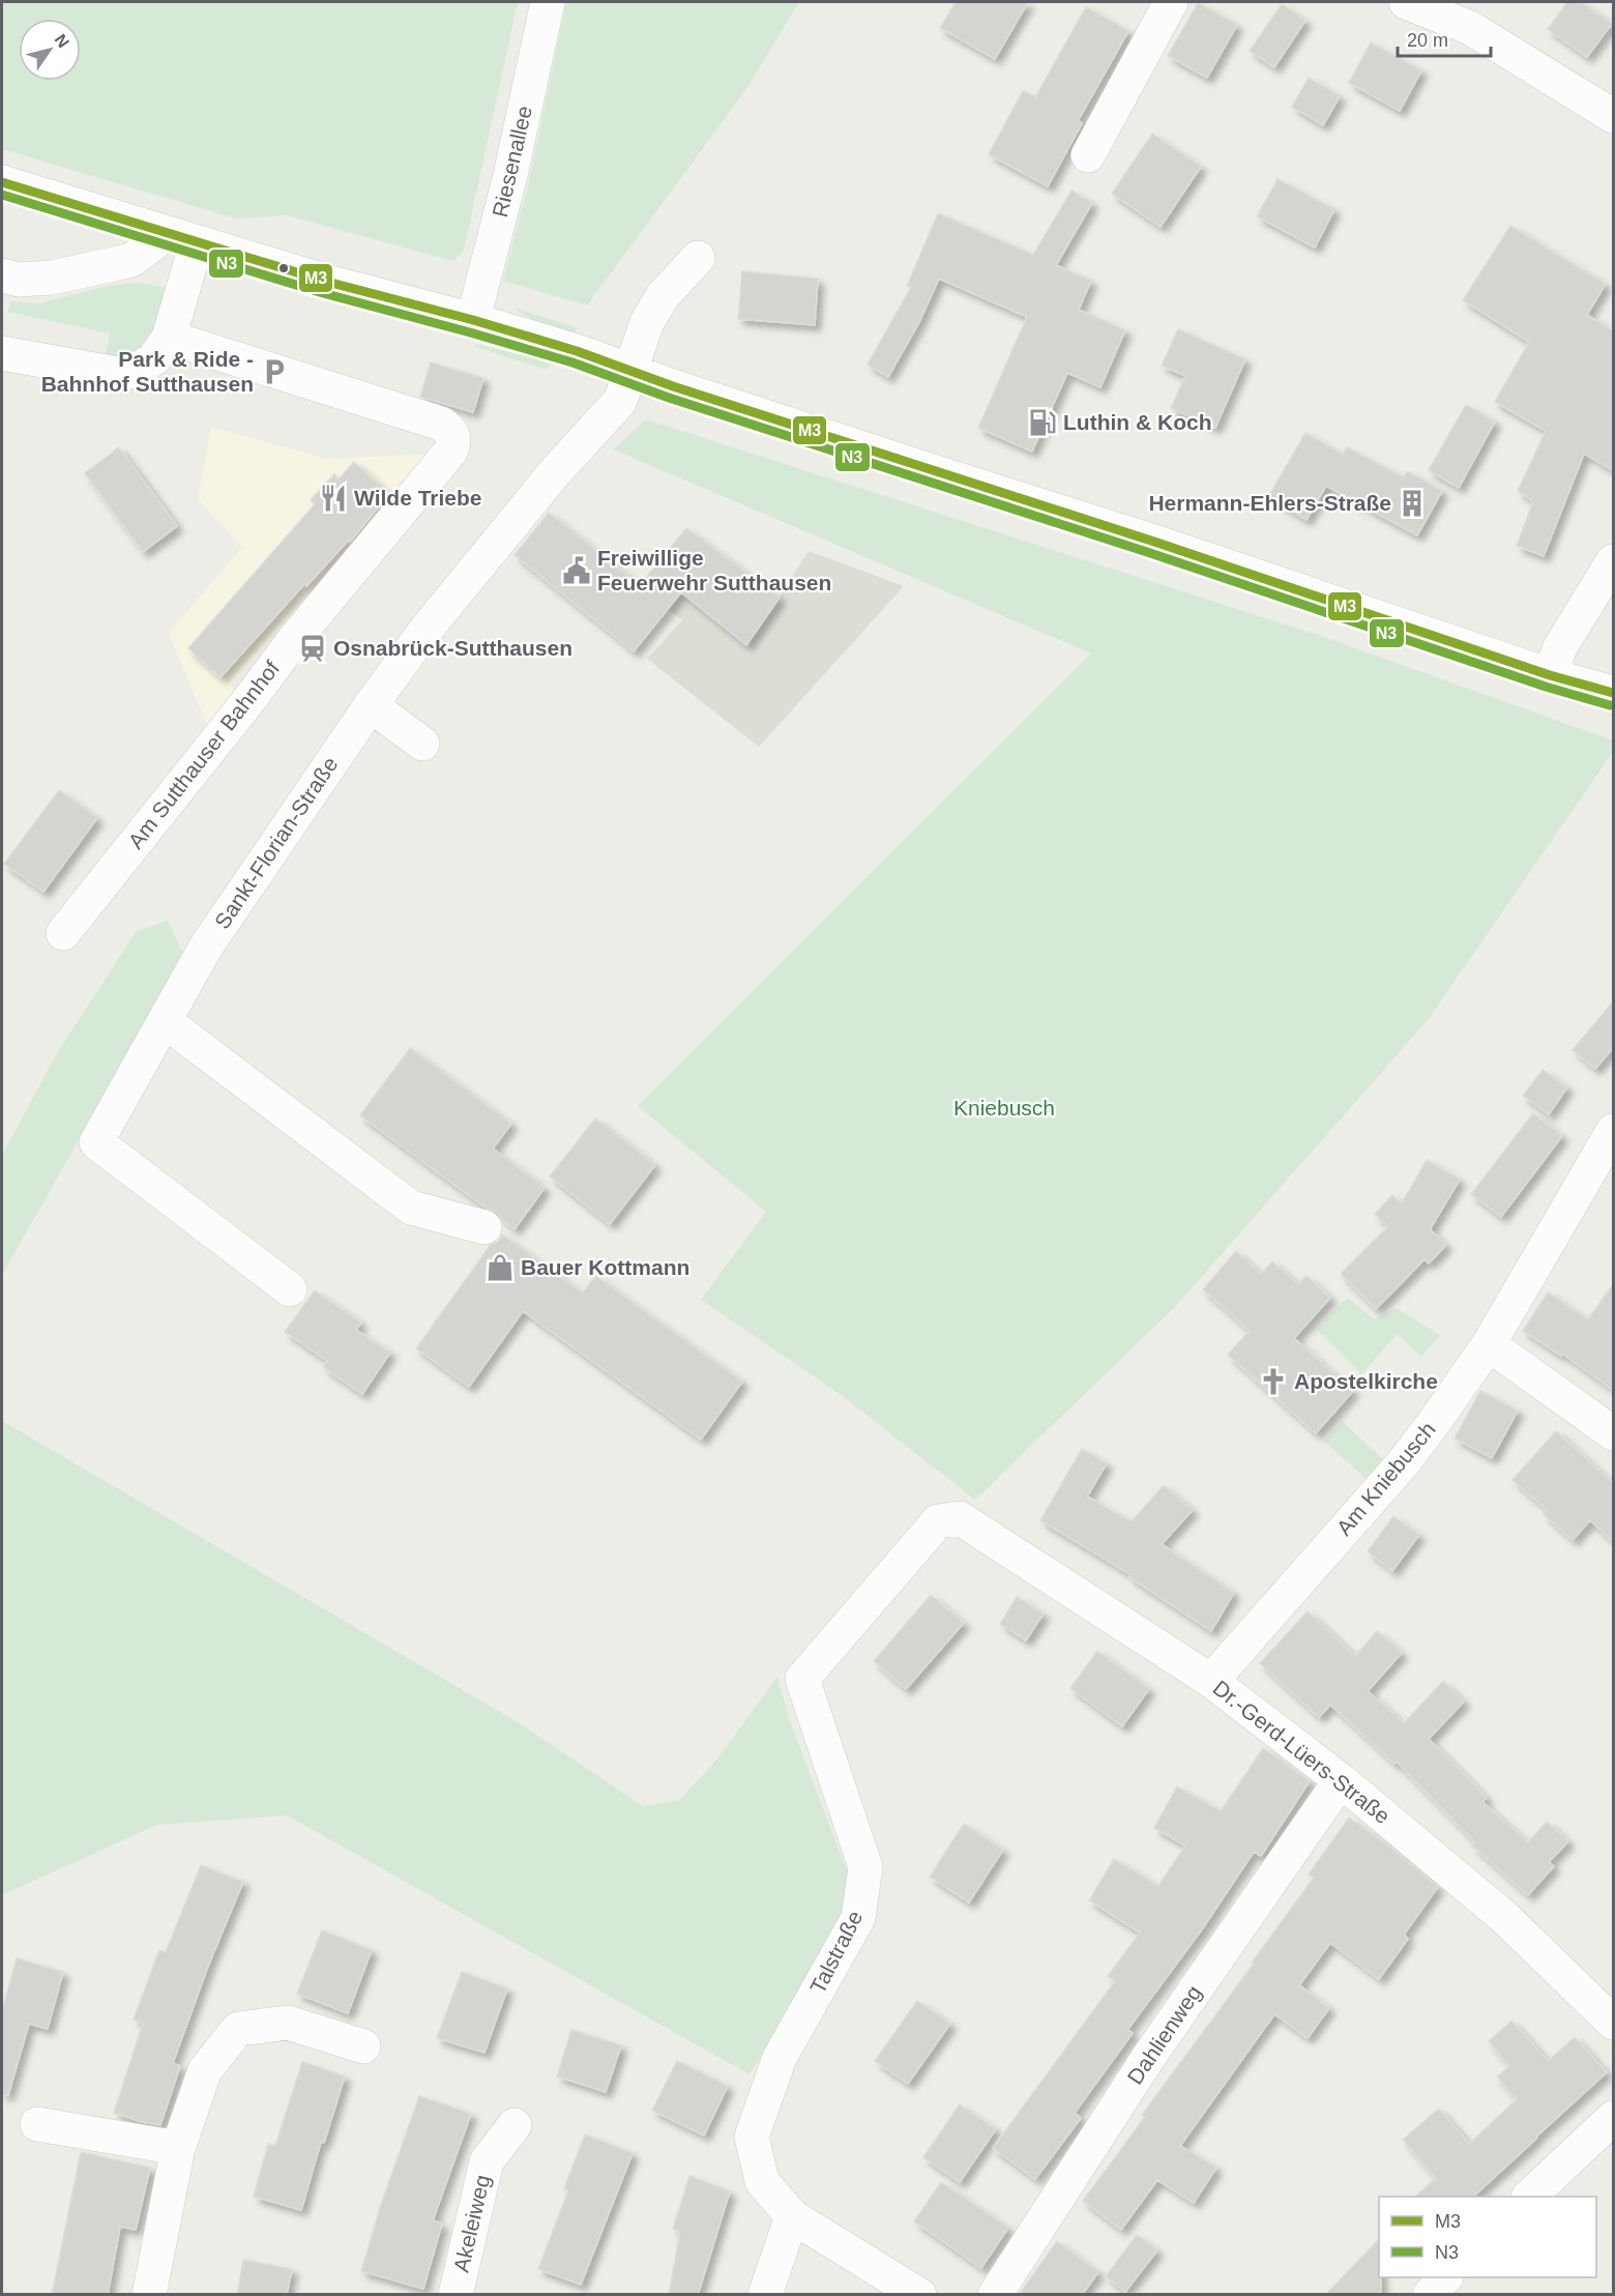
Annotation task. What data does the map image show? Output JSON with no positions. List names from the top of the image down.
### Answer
{
  "streets": {
    "street": [
      "Riesenallee",
      "Am Sutthauser Bahnhof",
      "Sankt-Florian-Straße",
      "Am Kniebusch",
      "Dr.-Gerd-Lüers-Straße",
      "Talstraße",
      "Dahlienweg",
      "Akeleiweg"
    ]
  },
  "crossings": [
    ["Am Kniebusch", "Dr.-Gerd-Lüers-Straße"],
    ["Dr.-Gerd-Lüers-Straße", "Talstraße"],
    ["Dr.-Gerd-Lüers-Straße", "Dahlienweg"]
  ],
  "parks": ["Kniebusch"],
  "places": {
    "parking": ["Park & Ride - Bahnhof Sutthausen"],
    "fuel station": ["Luthin & Koch"],
    "restaurant": ["Wilde Triebe"],
    "building": ["Hermann-Ehlers-Straße"],
    "public building": ["Freiwillige Feuerwehr Sutthausen"],
    "station": ["Osnabrück-Sutthausen"],
    "shop": ["Bauer Kottmann"],
    "church": ["Apostelkirche"]
  },
  "lines": ["transit line M3", "transit line N3"],
  "legend": ["M3", "N3"],
  "scale_bar": "20 m",
  "north": "top right"
}
